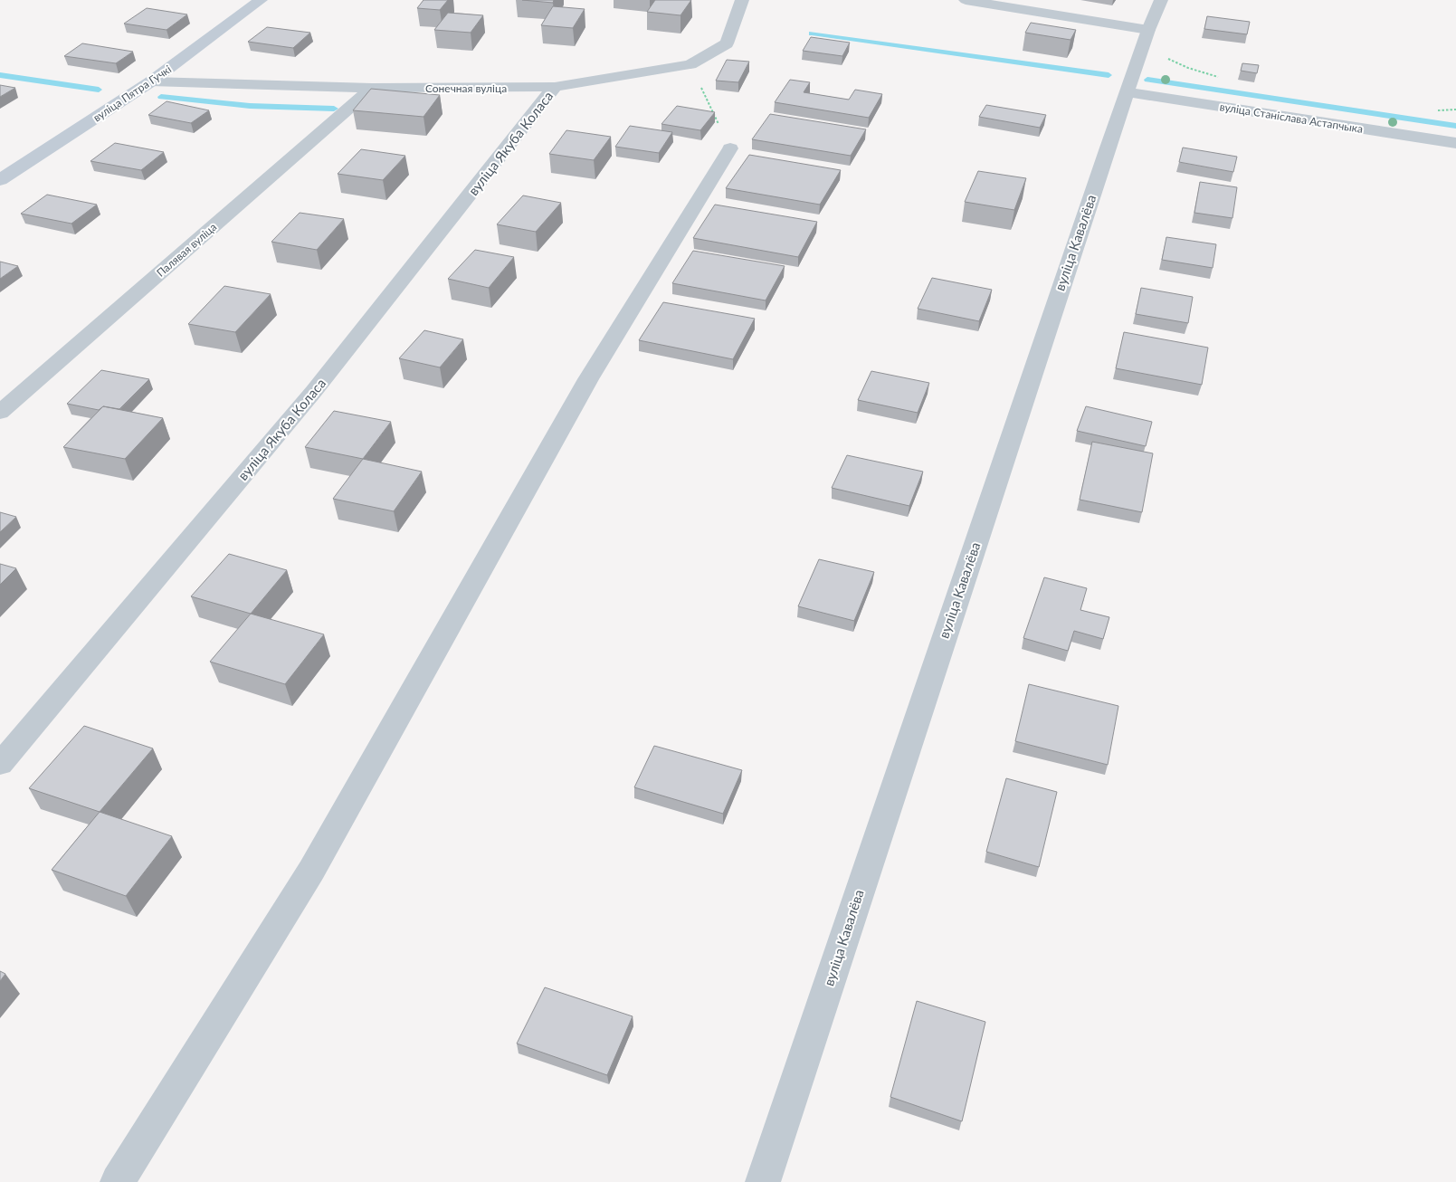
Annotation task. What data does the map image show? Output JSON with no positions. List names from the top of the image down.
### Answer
{
  "streets": {
    "street": [
      "Сонечная вуліца",
      "вуліца Пятра Гучкі",
      "вуліца Станіслава Астапчыка",
      "вуліца Якуба Коласа",
      "вуліца Кавалёва",
      "Палявая вуліца"
    ]
  },
  "crossings": [
    ["Сонечная вуліца", "вуліца Пятра Гучкі"],
    ["Сонечная вуліца", "вуліца Якуба Коласа"],
    ["Сонечная вуліца", "Палявая вуліца"],
    ["вуліца Станіслава Астапчыка", "вуліца Кавалёва"]
  ]
}
